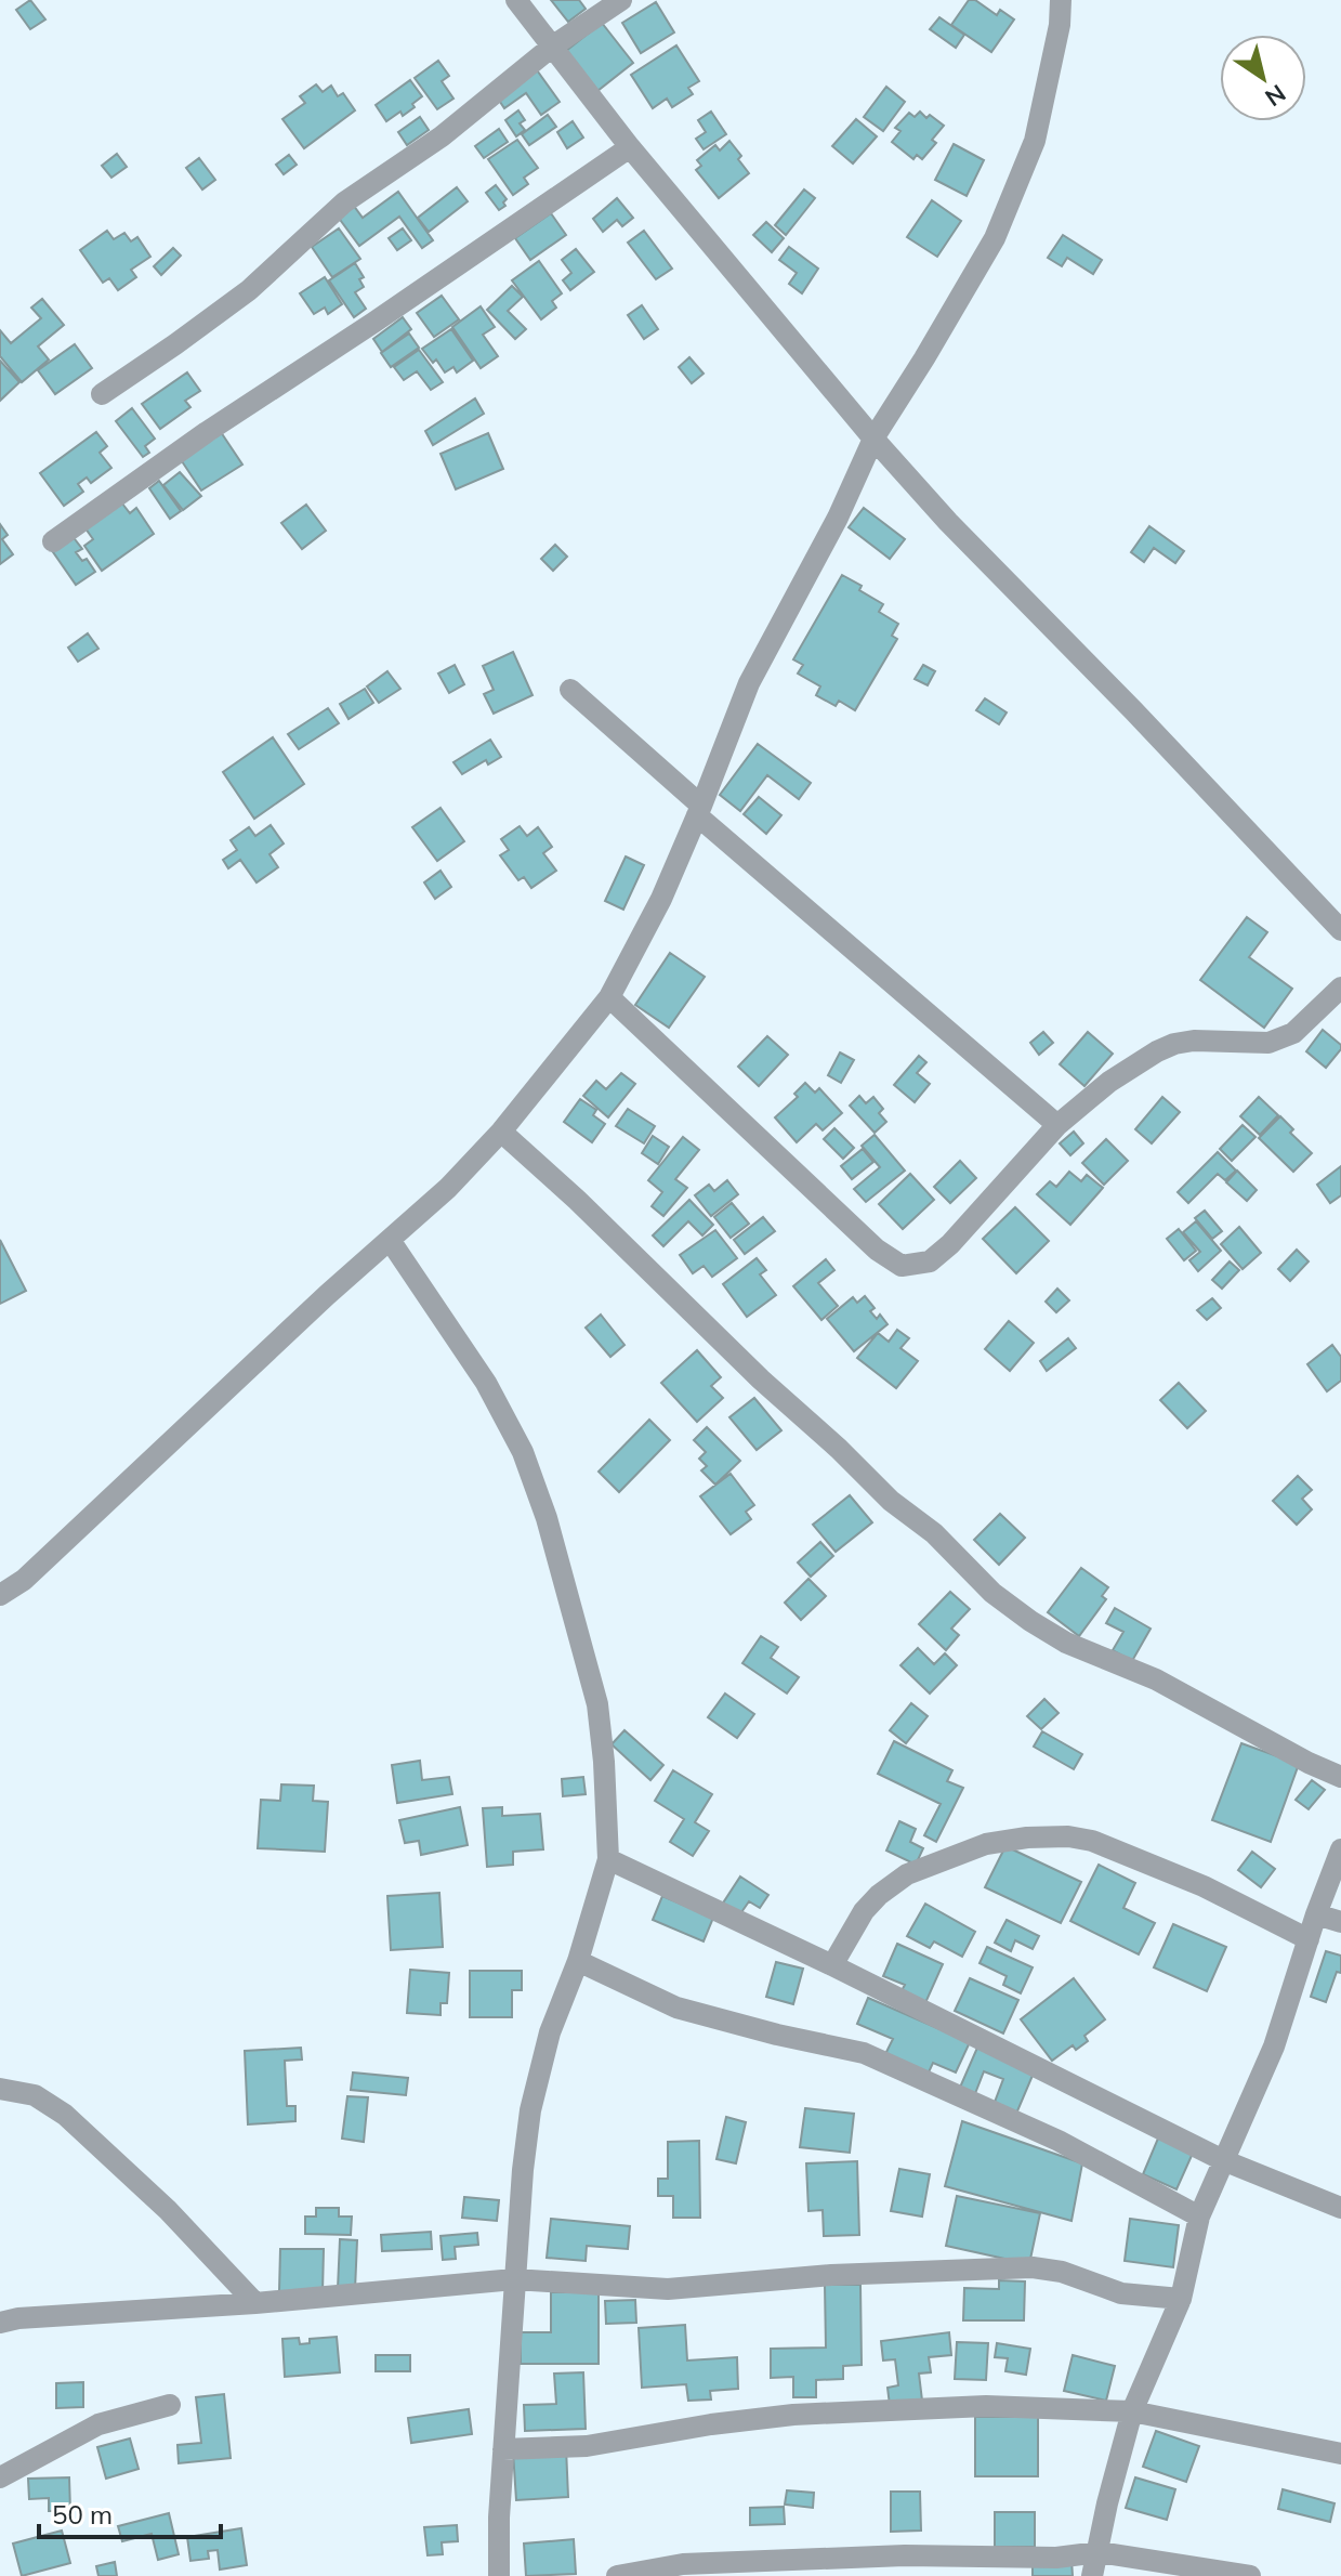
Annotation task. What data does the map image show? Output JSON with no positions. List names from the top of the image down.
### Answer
{
  "scale_bar": "50 m",
  "north": "bottom right"
}
